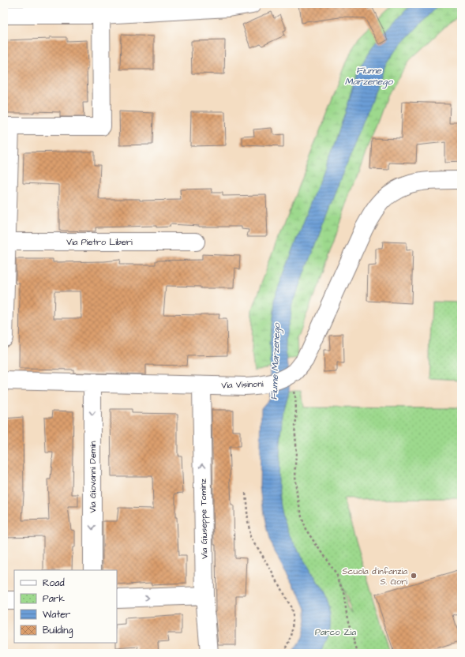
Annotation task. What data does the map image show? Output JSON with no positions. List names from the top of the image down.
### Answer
{
  "streets": {
    "street": [
      "Via Pietro Liberi",
      "Via Visinoni",
      "Via Giovanni Demin",
      "Via Giuseppe Tominz"
    ]
  },
  "crossings": [
    ["Via Visinoni", "Via Giovanni Demin"],
    ["Via Visinoni", "Via Giuseppe Tominz"]
  ],
  "one_way": ["Via Giovanni Demin", "Via Giuseppe Tominz"],
  "water": ["Fiume Marzenego"],
  "parks": ["Parco Zia"],
  "places": ["Scuola d'infanzia S. Gori"],
  "legend": [
    "Road",
    "Park",
    "Water",
    "Building"
  ]
}
